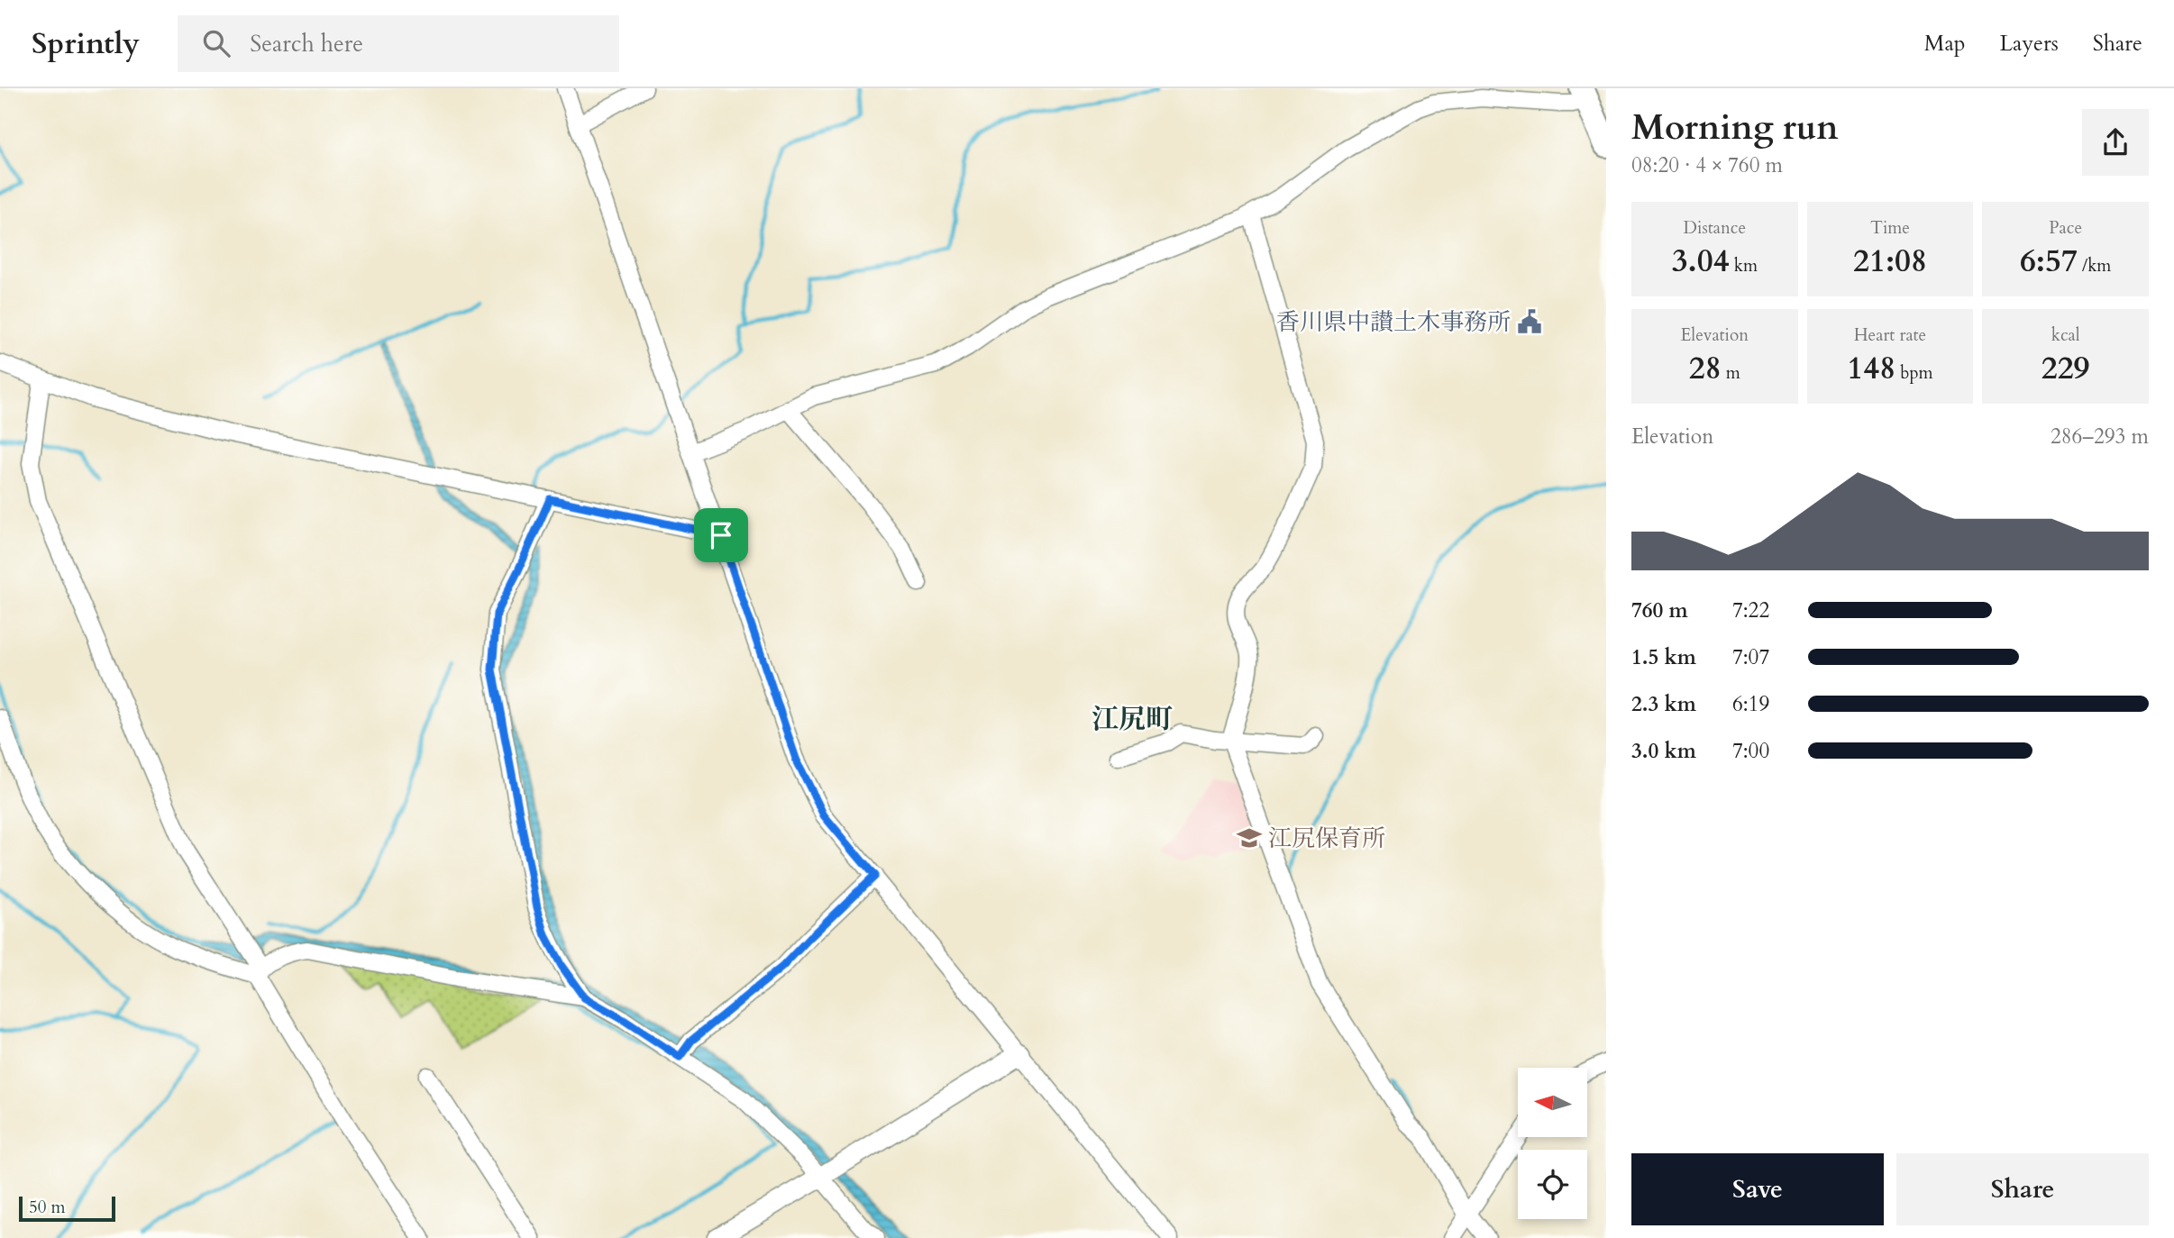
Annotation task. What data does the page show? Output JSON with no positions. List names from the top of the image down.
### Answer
{
  "districts": ["江尻町"],
  "places": {
    "public building": ["香川県中讃土木事務所"],
    "school or university": ["江尻保育所"]
  },
  "scale_bar": "50 m",
  "north": "left",
  "page": {
    "header": "Sprintly",
    "search": "Search here",
    "nav": ["Map", "Layers", "Share"],
    "heading": ["Morning run", "08:20 · 4 × 760 m"],
    "stats": [
      ["Distance", "3.04 km"],
      ["Time", "21:08"],
      ["Pace", "6:57 /km"],
      ["Elevation", "28 m"],
      ["Heart rate", "148 bpm"],
      ["kcal", "229"]
    ],
    "chart": ["Elevation", "286–293 m"],
    "list": [
      {
        "name": "760 m",
        "note": "7:22"
      },
      {
        "name": "1.5 km",
        "note": "7:07"
      },
      {
        "name": "2.3 km",
        "note": "6:19"
      },
      {
        "name": "3.0 km",
        "note": "7:00"
      }
    ],
    "buttons": ["Save", "Share"],
    "scale": "50 m"
  }
}
